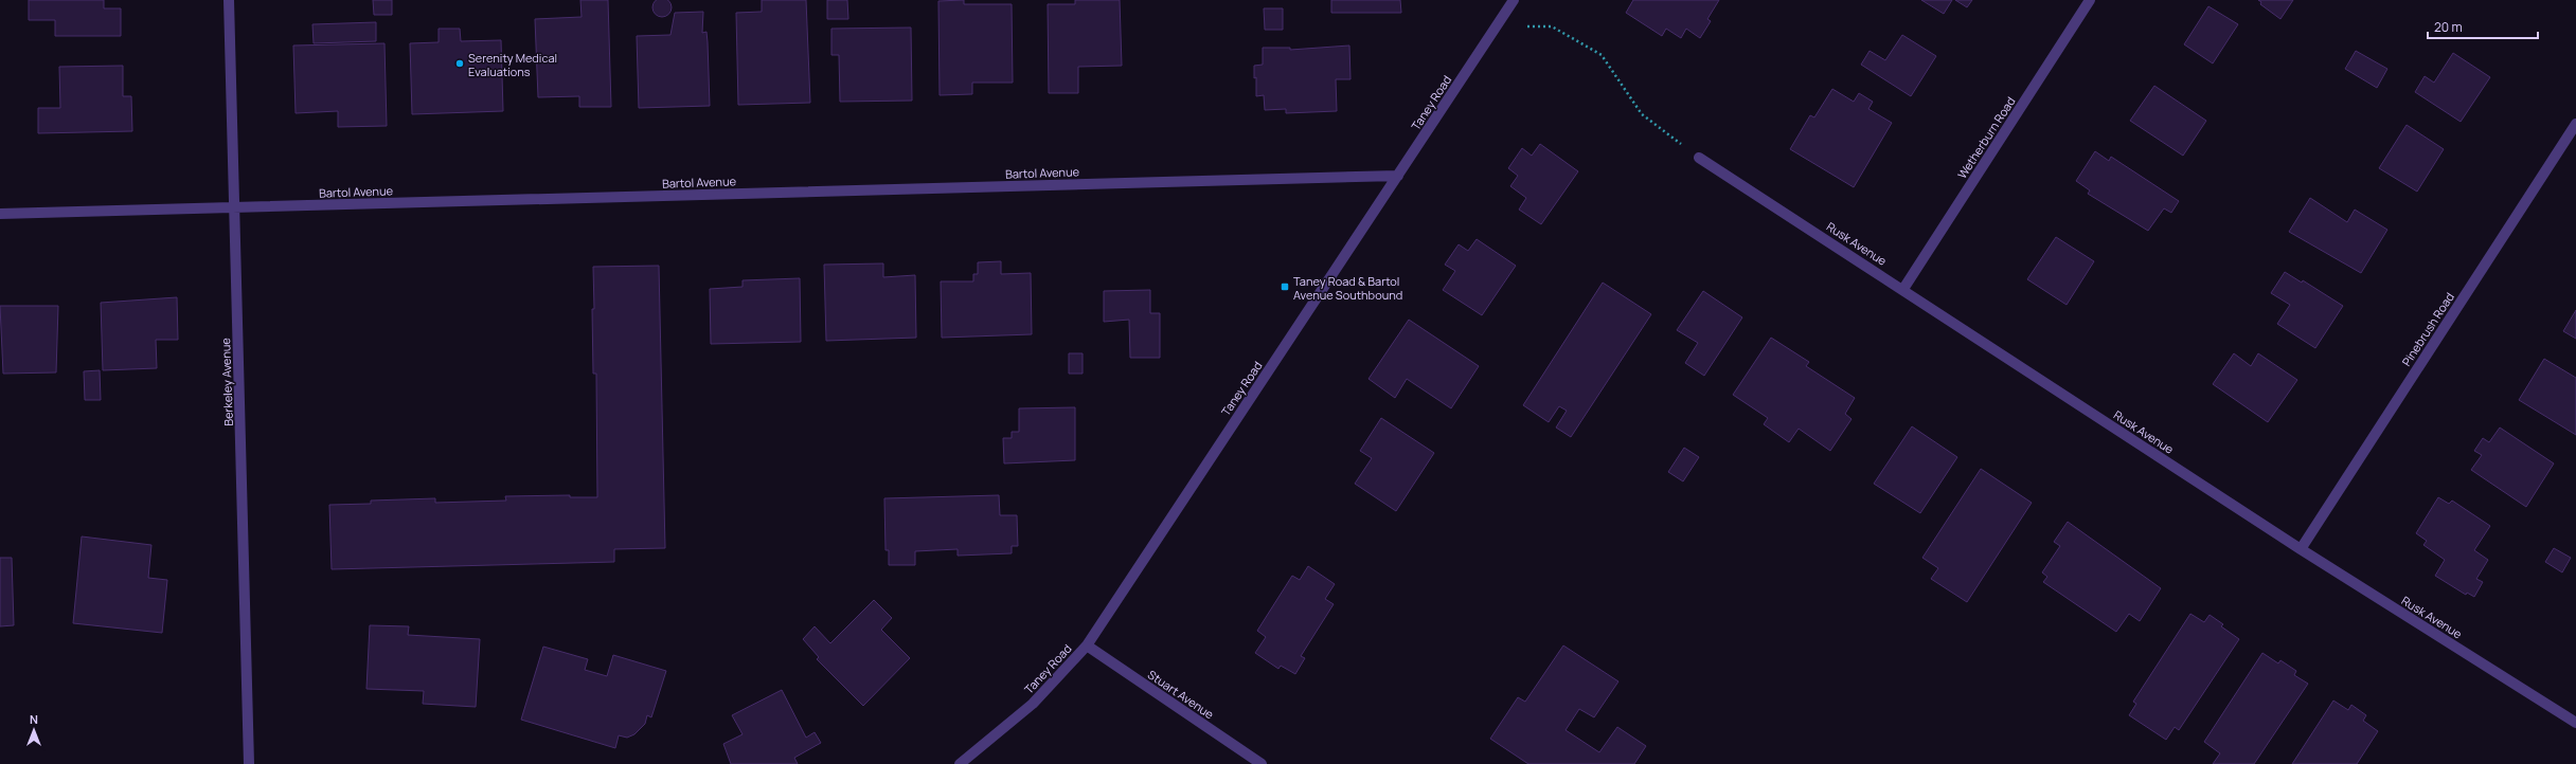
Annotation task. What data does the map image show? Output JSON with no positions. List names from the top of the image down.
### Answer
{
  "streets": {
    "street": [
      "Taney Road",
      "Wetherburn Road",
      "Bartol Avenue",
      "Rusk Avenue",
      "Pinebrush Road",
      "Berkeley Avenue",
      "Stuart Avenue"
    ]
  },
  "crossings": [
    ["Taney Road", "Bartol Avenue"],
    ["Taney Road", "Stuart Avenue"],
    ["Wetherburn Road", "Rusk Avenue"],
    ["Bartol Avenue", "Berkeley Avenue"],
    ["Rusk Avenue", "Pinebrush Road"]
  ],
  "places": {
    "other": ["Serenity Medical Evaluations"],
    "transit": ["Taney Road & Bartol Avenue Southbound"]
  },
  "scale_bar": "20 m",
  "north": "top"
}
